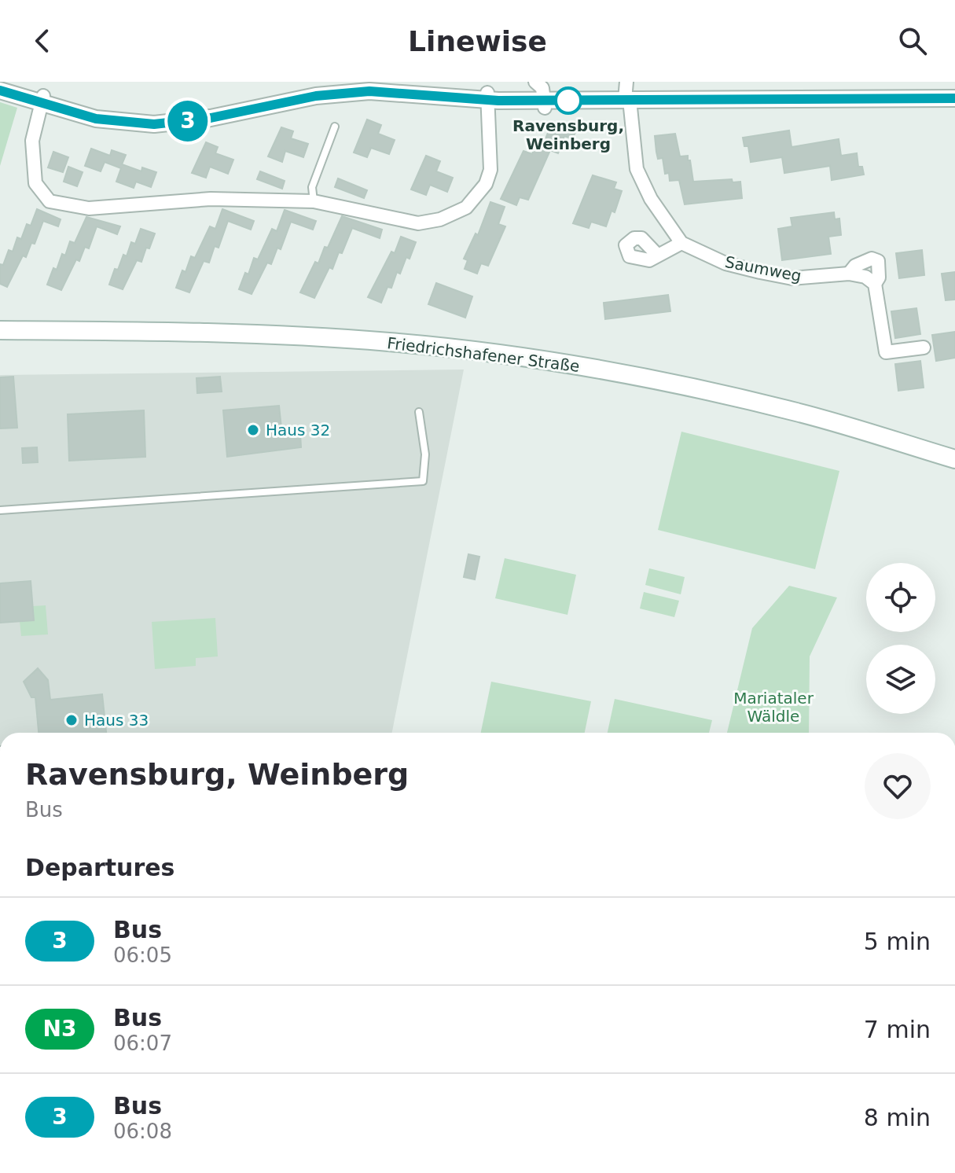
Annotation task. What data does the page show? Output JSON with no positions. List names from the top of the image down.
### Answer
{
  "streets": {
    "main road": ["Friedrichshafener Straße"],
    "street": ["Saumweg"]
  },
  "parks": ["Mariataler Wäldle"],
  "places": ["Ravensburg, Weinberg", "Haus 32", "Haus 33"],
  "lines": ["bus line 3"],
  "page": {
    "header": "Linewise",
    "on_map": "3",
    "heading": [
      ["Ravensburg, Weinberg", "Bus"],
      "Departures"
    ],
    "list": [
      {
        "mark": "3",
        "name": "Bus",
        "note": "06:05",
        "value": "5 min"
      },
      {
        "mark": "N3",
        "name": "Bus",
        "note": "06:07",
        "value": "7 min"
      },
      {
        "mark": "3",
        "name": "Bus",
        "note": "06:08",
        "value": "8 min"
      }
    ]
  }
}
